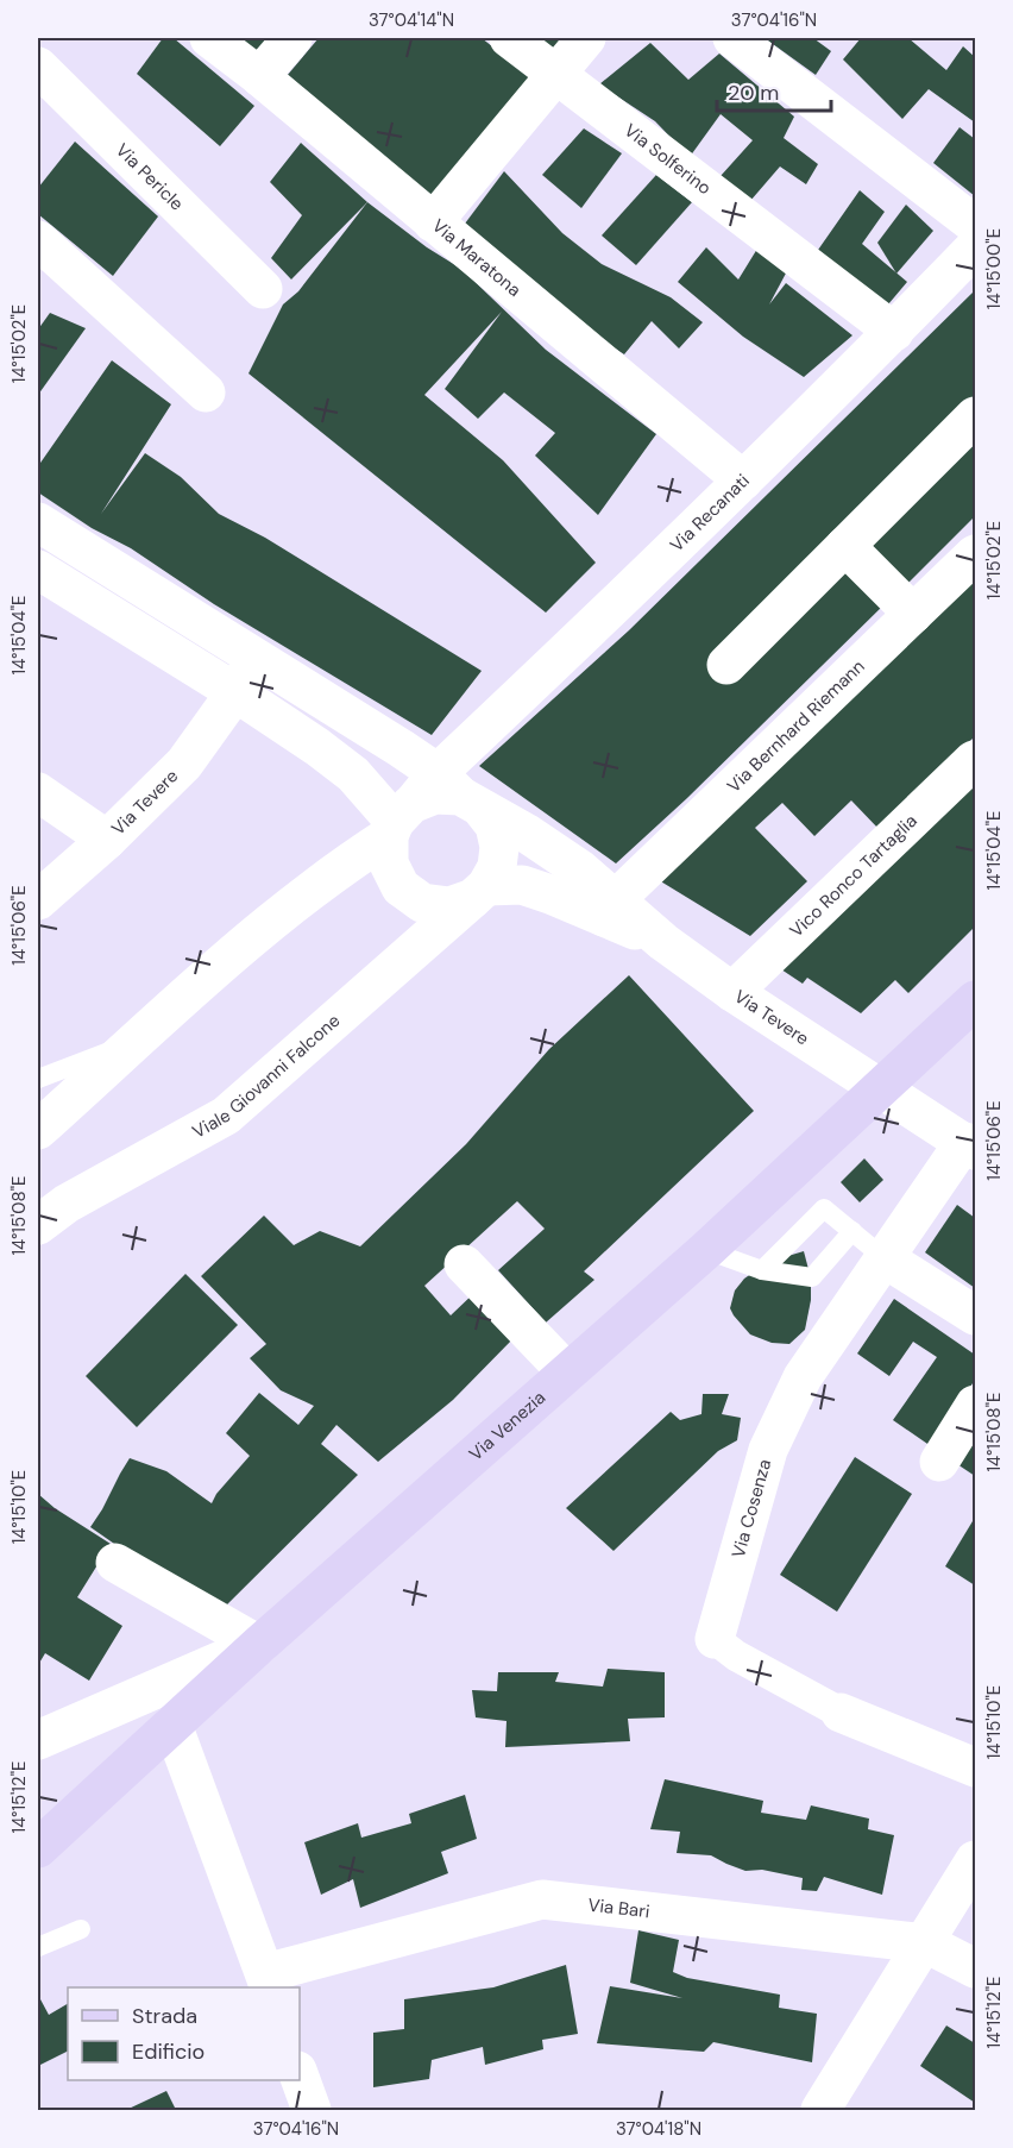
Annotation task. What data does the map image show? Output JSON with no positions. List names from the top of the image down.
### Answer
{
  "streets": {
    "main road": ["Via Venezia"],
    "street": [
      "Via Solferino",
      "Via Pericle",
      "Via Maratona",
      "Via Recanati",
      "Via Bernhard Riemann",
      "Via Tevere",
      "Vico Ronco Tartaglia",
      "Viale Giovanni Falcone",
      "Via Cosenza",
      "Via Bari"
    ]
  },
  "crossings": [
    ["Via Solferino", "Via Recanati"],
    ["Via Maratona", "Via Recanati"],
    ["Via Recanati", "Via Tevere"],
    ["Via Recanati", "Viale Giovanni Falcone"],
    ["Via Bernhard Riemann", "Via Tevere"],
    ["Via Tevere", "Vico Ronco Tartaglia"],
    ["Via Tevere", "Viale Giovanni Falcone"],
    ["Via Tevere", "Via Venezia"],
    ["Via Tevere", "Via Cosenza"]
  ],
  "legend": ["Strada", "Edificio"],
  "scale_bar": "20 m",
  "coordinates": [
    "37°04'14\"N",
    "37°04'16\"N",
    "14°15'00\"E",
    "14°15'02\"E",
    "14°15'04\"E",
    "14°15'06\"E",
    "14°15'08\"E",
    "14°15'10\"E",
    "14°15'12\"E",
    "37°04'18\"N"
  ]
}
